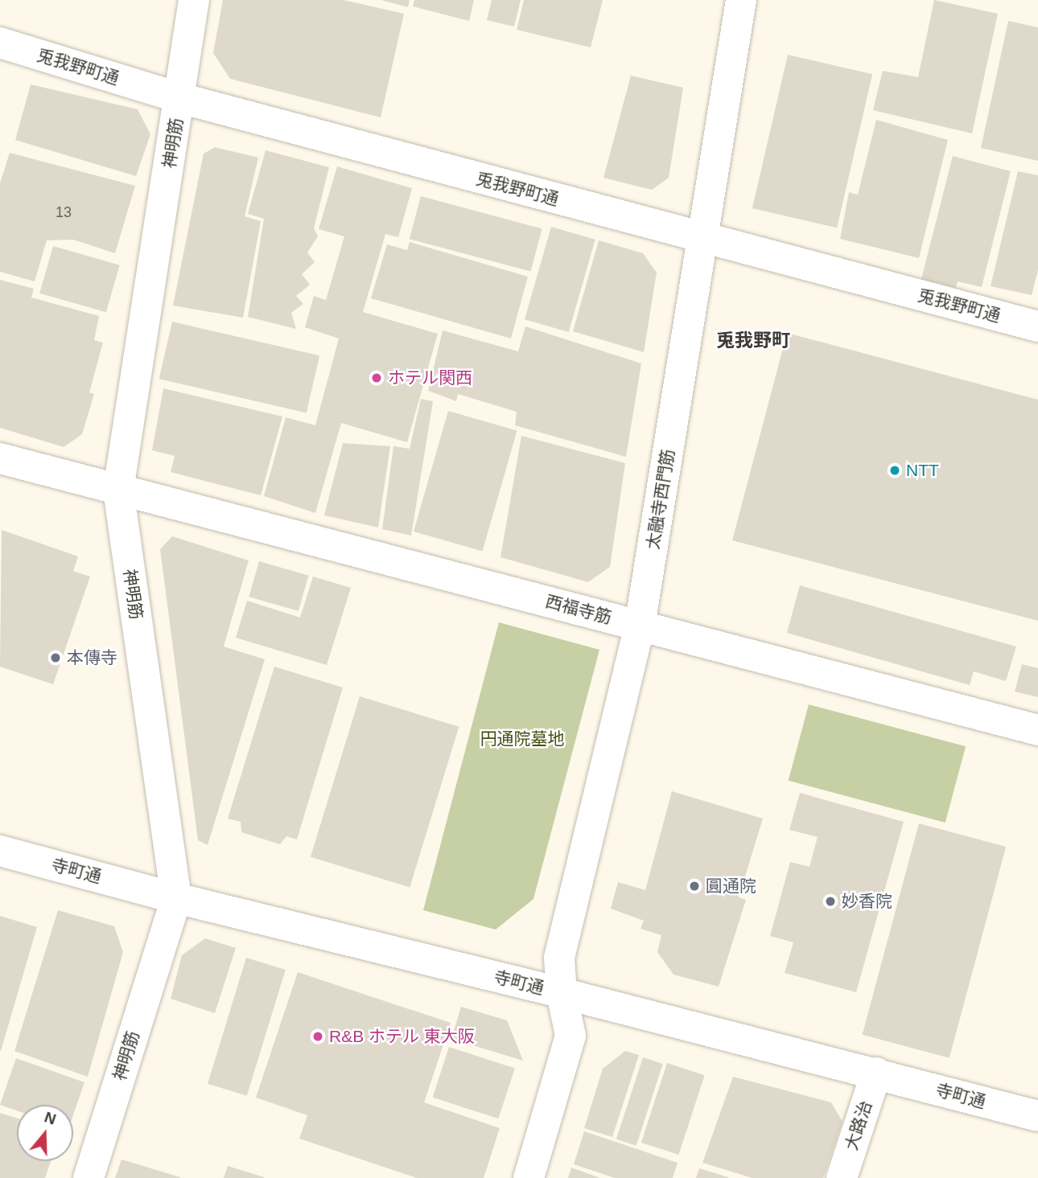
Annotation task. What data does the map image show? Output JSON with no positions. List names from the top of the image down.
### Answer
{
  "streets": {
    "street": [
      "兎我野町通",
      "神明筋",
      "太融寺西門筋",
      "西福寺筋",
      "寺町通",
      "大路治"
    ]
  },
  "crossings": [
    ["兎我野町通", "神明筋"],
    ["兎我野町通", "太融寺西門筋"],
    ["神明筋", "西福寺筋"],
    ["神明筋", "寺町通"],
    ["太融寺西門筋", "西福寺筋"],
    ["太融寺西門筋", "寺町通"],
    ["寺町通", "大路治"]
  ],
  "districts": ["兎我野町"],
  "parks": ["円通院墓地"],
  "places": [
    "ホテル関西",
    "NTT",
    "本傳寺",
    "圓通院",
    "妙香院",
    "R&B ホテル 東大阪"
  ],
  "house_numbers": ["13"],
  "north": "top"
}
